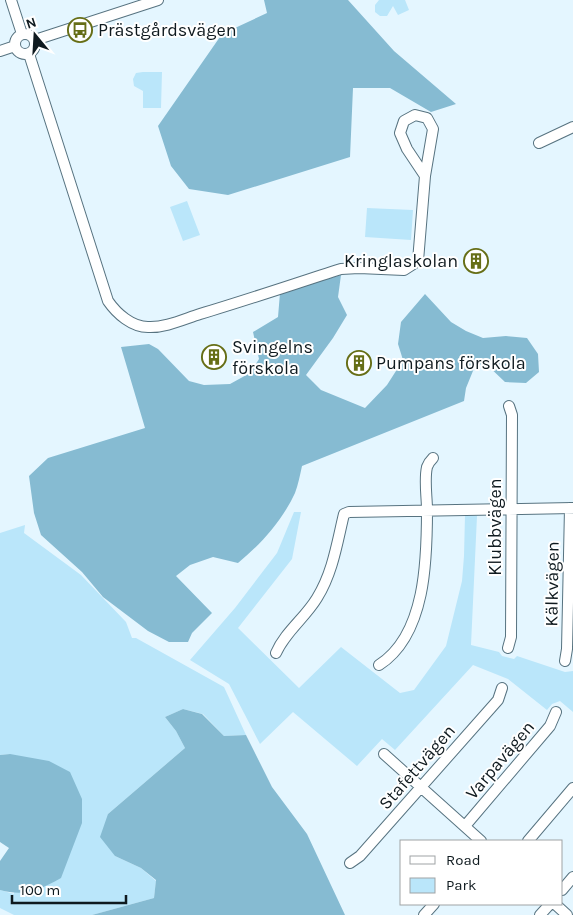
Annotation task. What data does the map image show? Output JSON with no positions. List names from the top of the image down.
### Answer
{
  "streets": {
    "street": [
      "Klubbvägen",
      "Kälkvägen",
      "Varpavägen",
      "Stafettvägen"
    ]
  },
  "places": {
    "bus stop": ["Prästgårdsvägen"],
    "building": ["Kringlaskolan", "Svingelns förskola", "Pumpans förskola"]
  },
  "legend": ["Road", "Park"],
  "scale_bar": "100 m",
  "north": "top"
}
